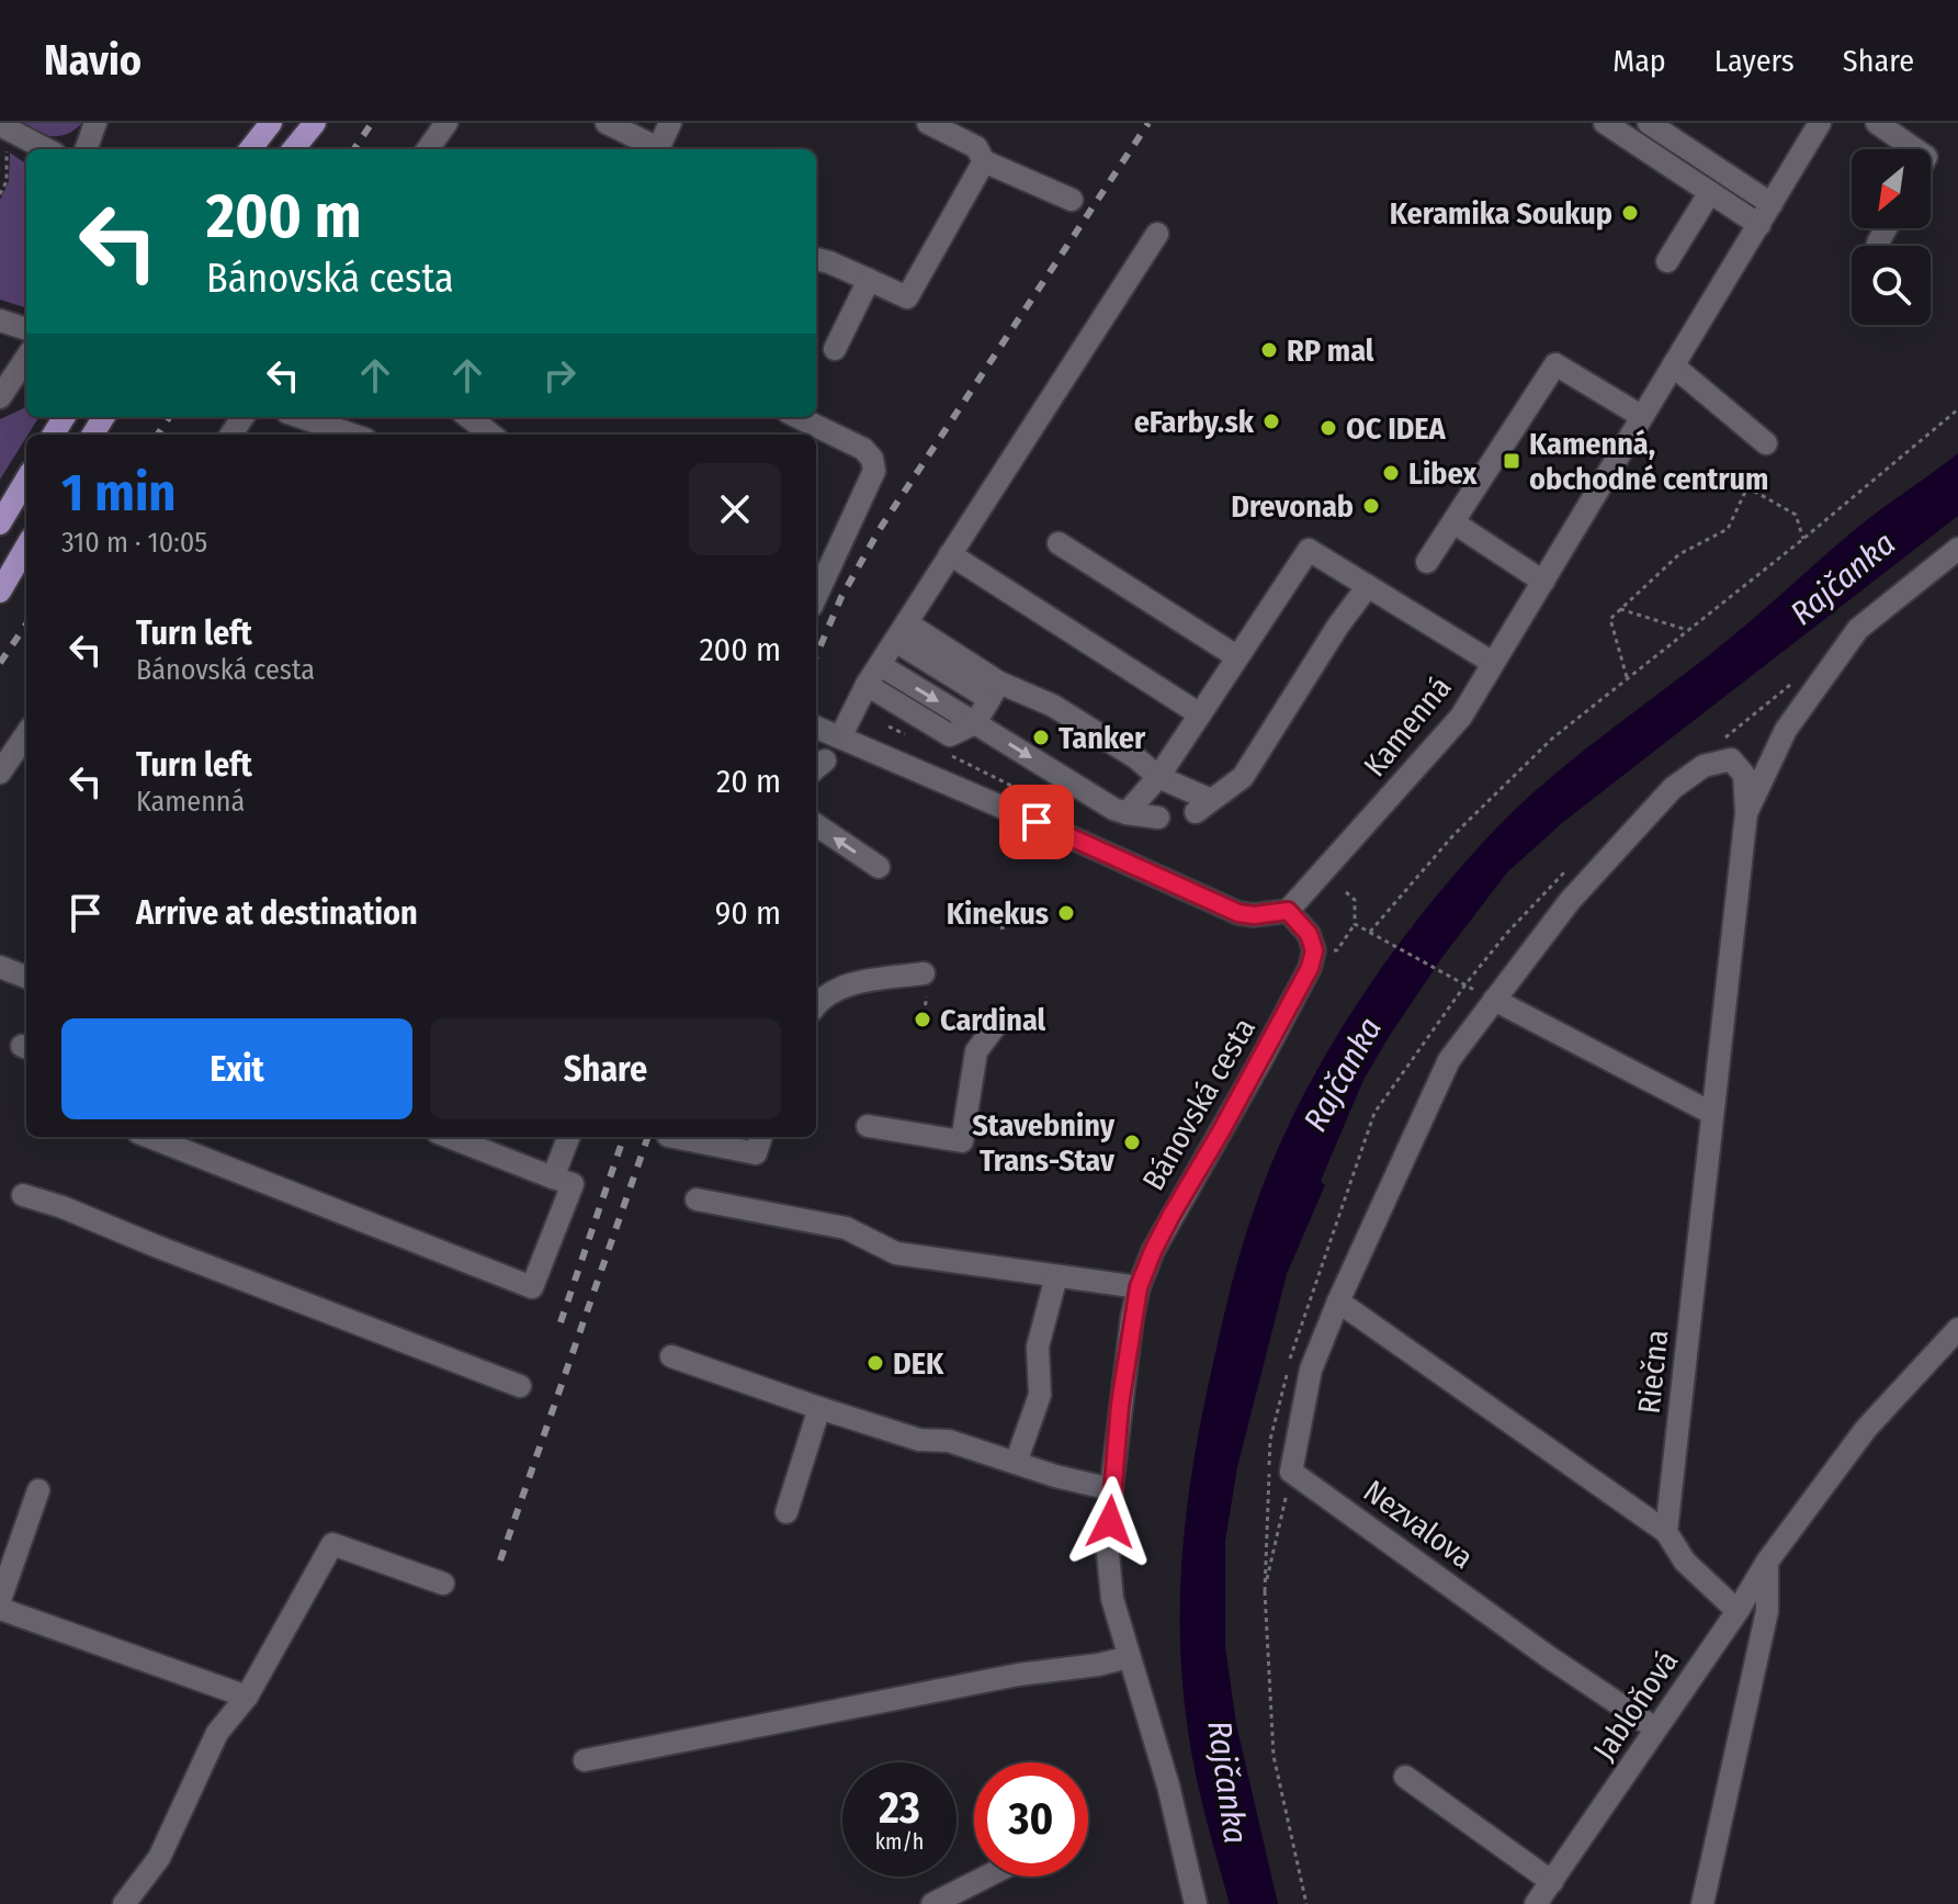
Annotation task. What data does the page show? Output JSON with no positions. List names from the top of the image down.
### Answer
{
  "streets": {
    "street": [
      "Kamenná",
      "Bánovská cesta",
      "Riečna",
      "Nezvalova",
      "Jabloňová"
    ]
  },
  "crossings": [
    ["Kamenná", "Bánovská cesta"],
    ["Nezvalova", "Jabloňová"]
  ],
  "water": ["Rajčanka"],
  "places": {
    "other": [
      "Keramika Soukup",
      "RP mal",
      "eFarby.sk",
      "OC IDEA",
      "Libex",
      "Drevonab",
      "Tanker",
      "Kinekus",
      "Cardinal",
      "Stavebniny Trans-Stav",
      "DEK"
    ],
    "transit": ["Kamenná, obchodné centrum"]
  },
  "north": "bottom left",
  "page": {
    "header": "Navio",
    "nav": ["Map", "Layers", "Share"],
    "turn": ["200 m", "Bánovská cesta"],
    "heading": ["1 min", "310 m · 10:05"],
    "list": [
      {
        "name": "Turn left",
        "note": "Bánovská cesta",
        "value": "200 m"
      },
      {
        "name": "Turn left",
        "note": "Kamenná",
        "value": "20 m"
      },
      {
        "name": "Arrive at destination",
        "value": "90 m"
      }
    ],
    "buttons": ["Exit", "Share"],
    "speed": "23 km/h",
    "limit": "30"
  }
}
